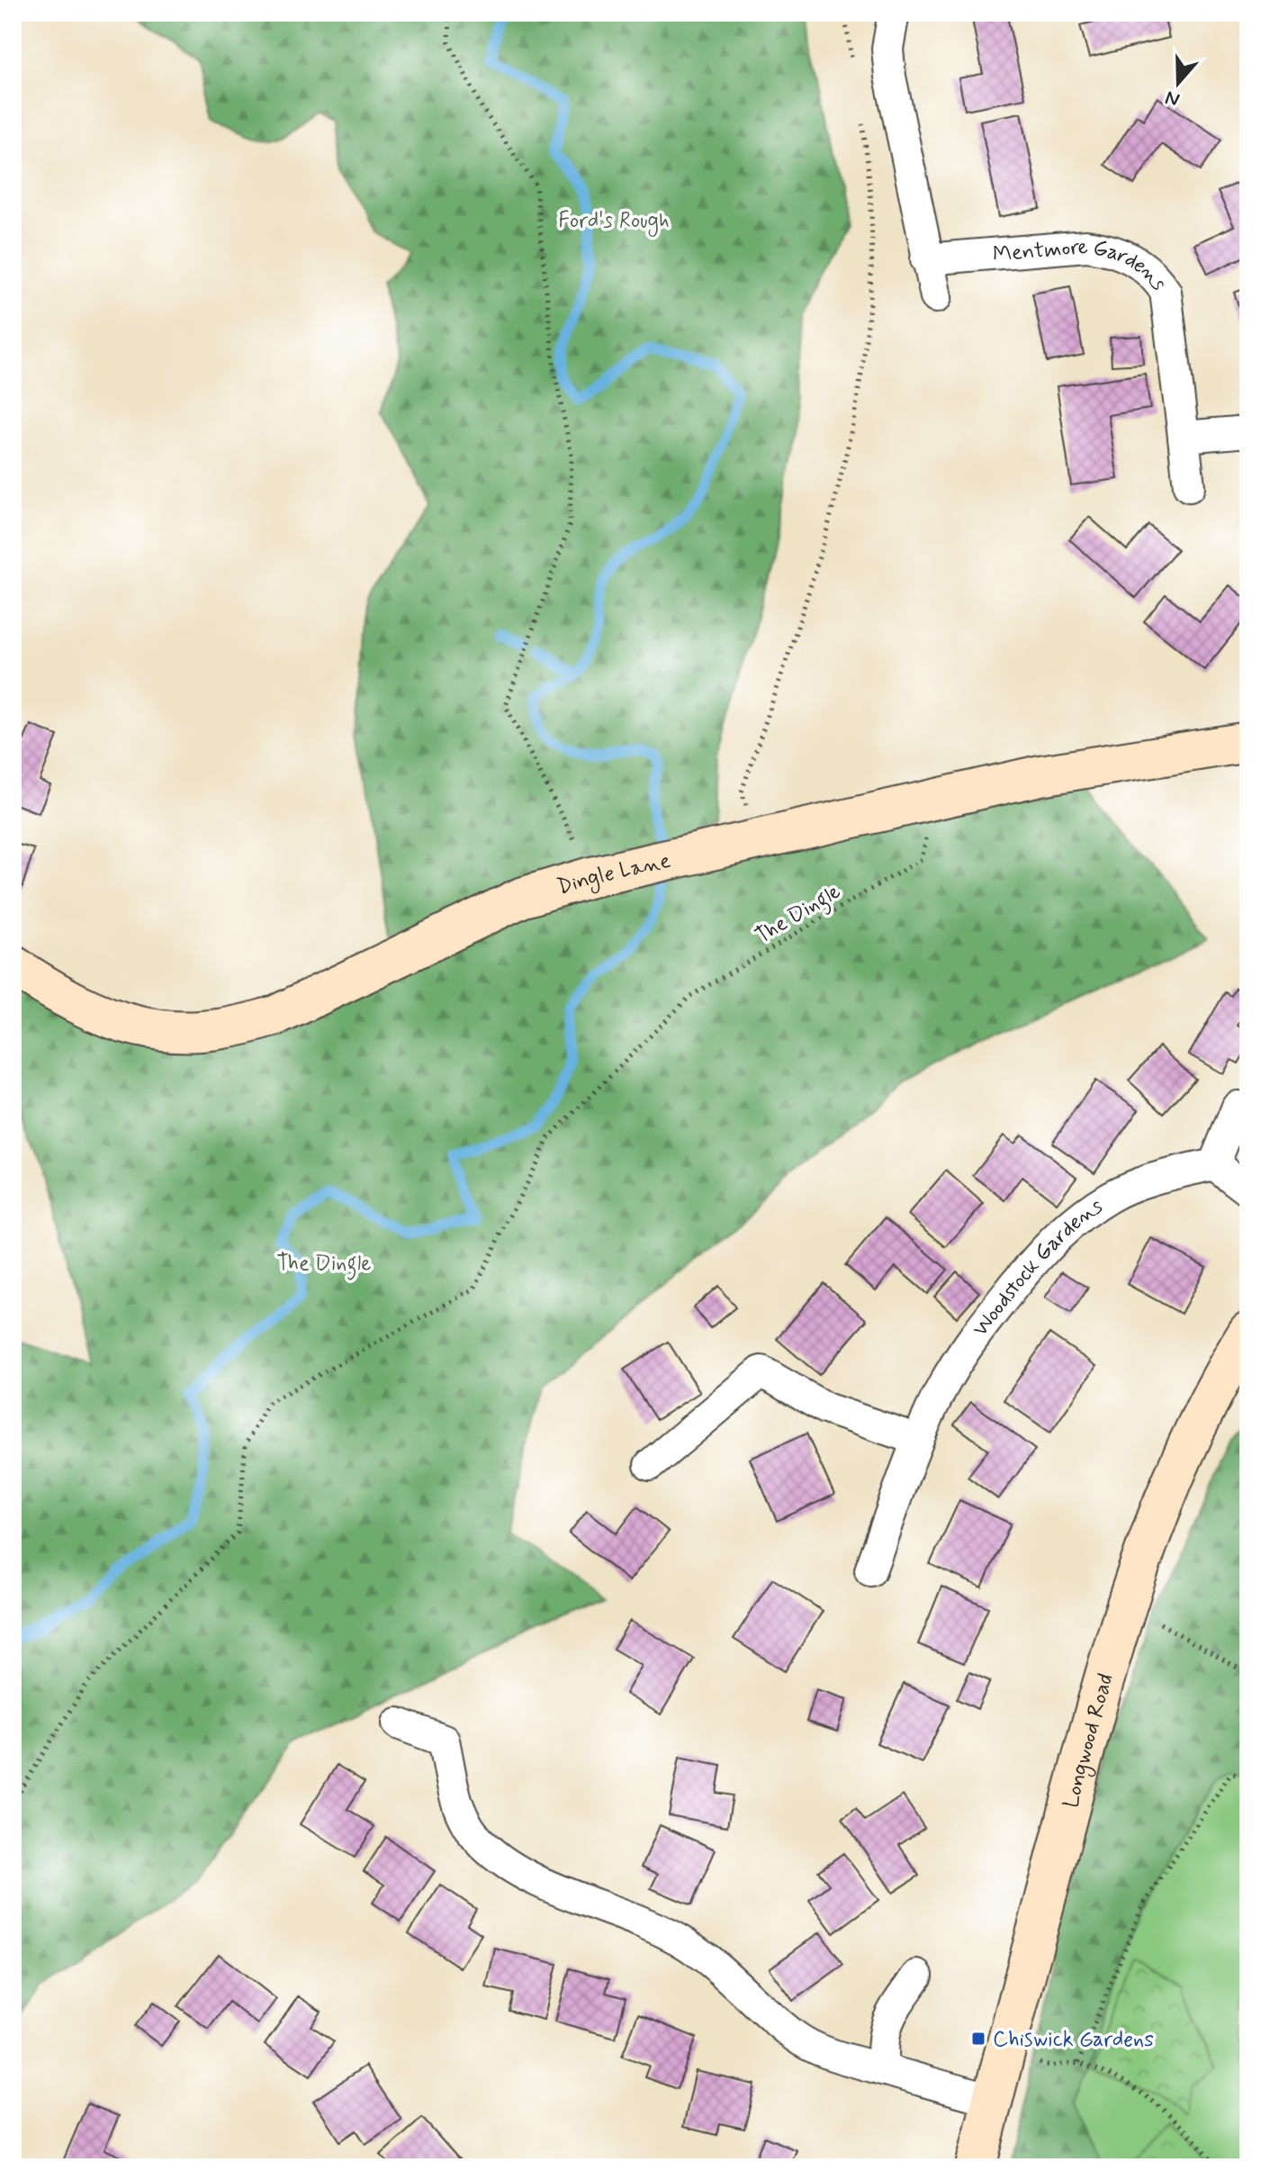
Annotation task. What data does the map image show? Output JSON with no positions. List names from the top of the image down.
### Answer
{
  "streets": {
    "street": [
      "Mentmore Gardens",
      "Dingle Lane",
      "Woodstock Gardens",
      "Longwood Road"
    ],
    "path": ["The Dingle"]
  },
  "crossings": [
    ["Dingle Lane", "The Dingle"]
  ],
  "parks": ["Ford's Rough", "The Dingle"],
  "places": {
    "transit": ["Chiswick Gardens"]
  },
  "north": "bottom"
}
